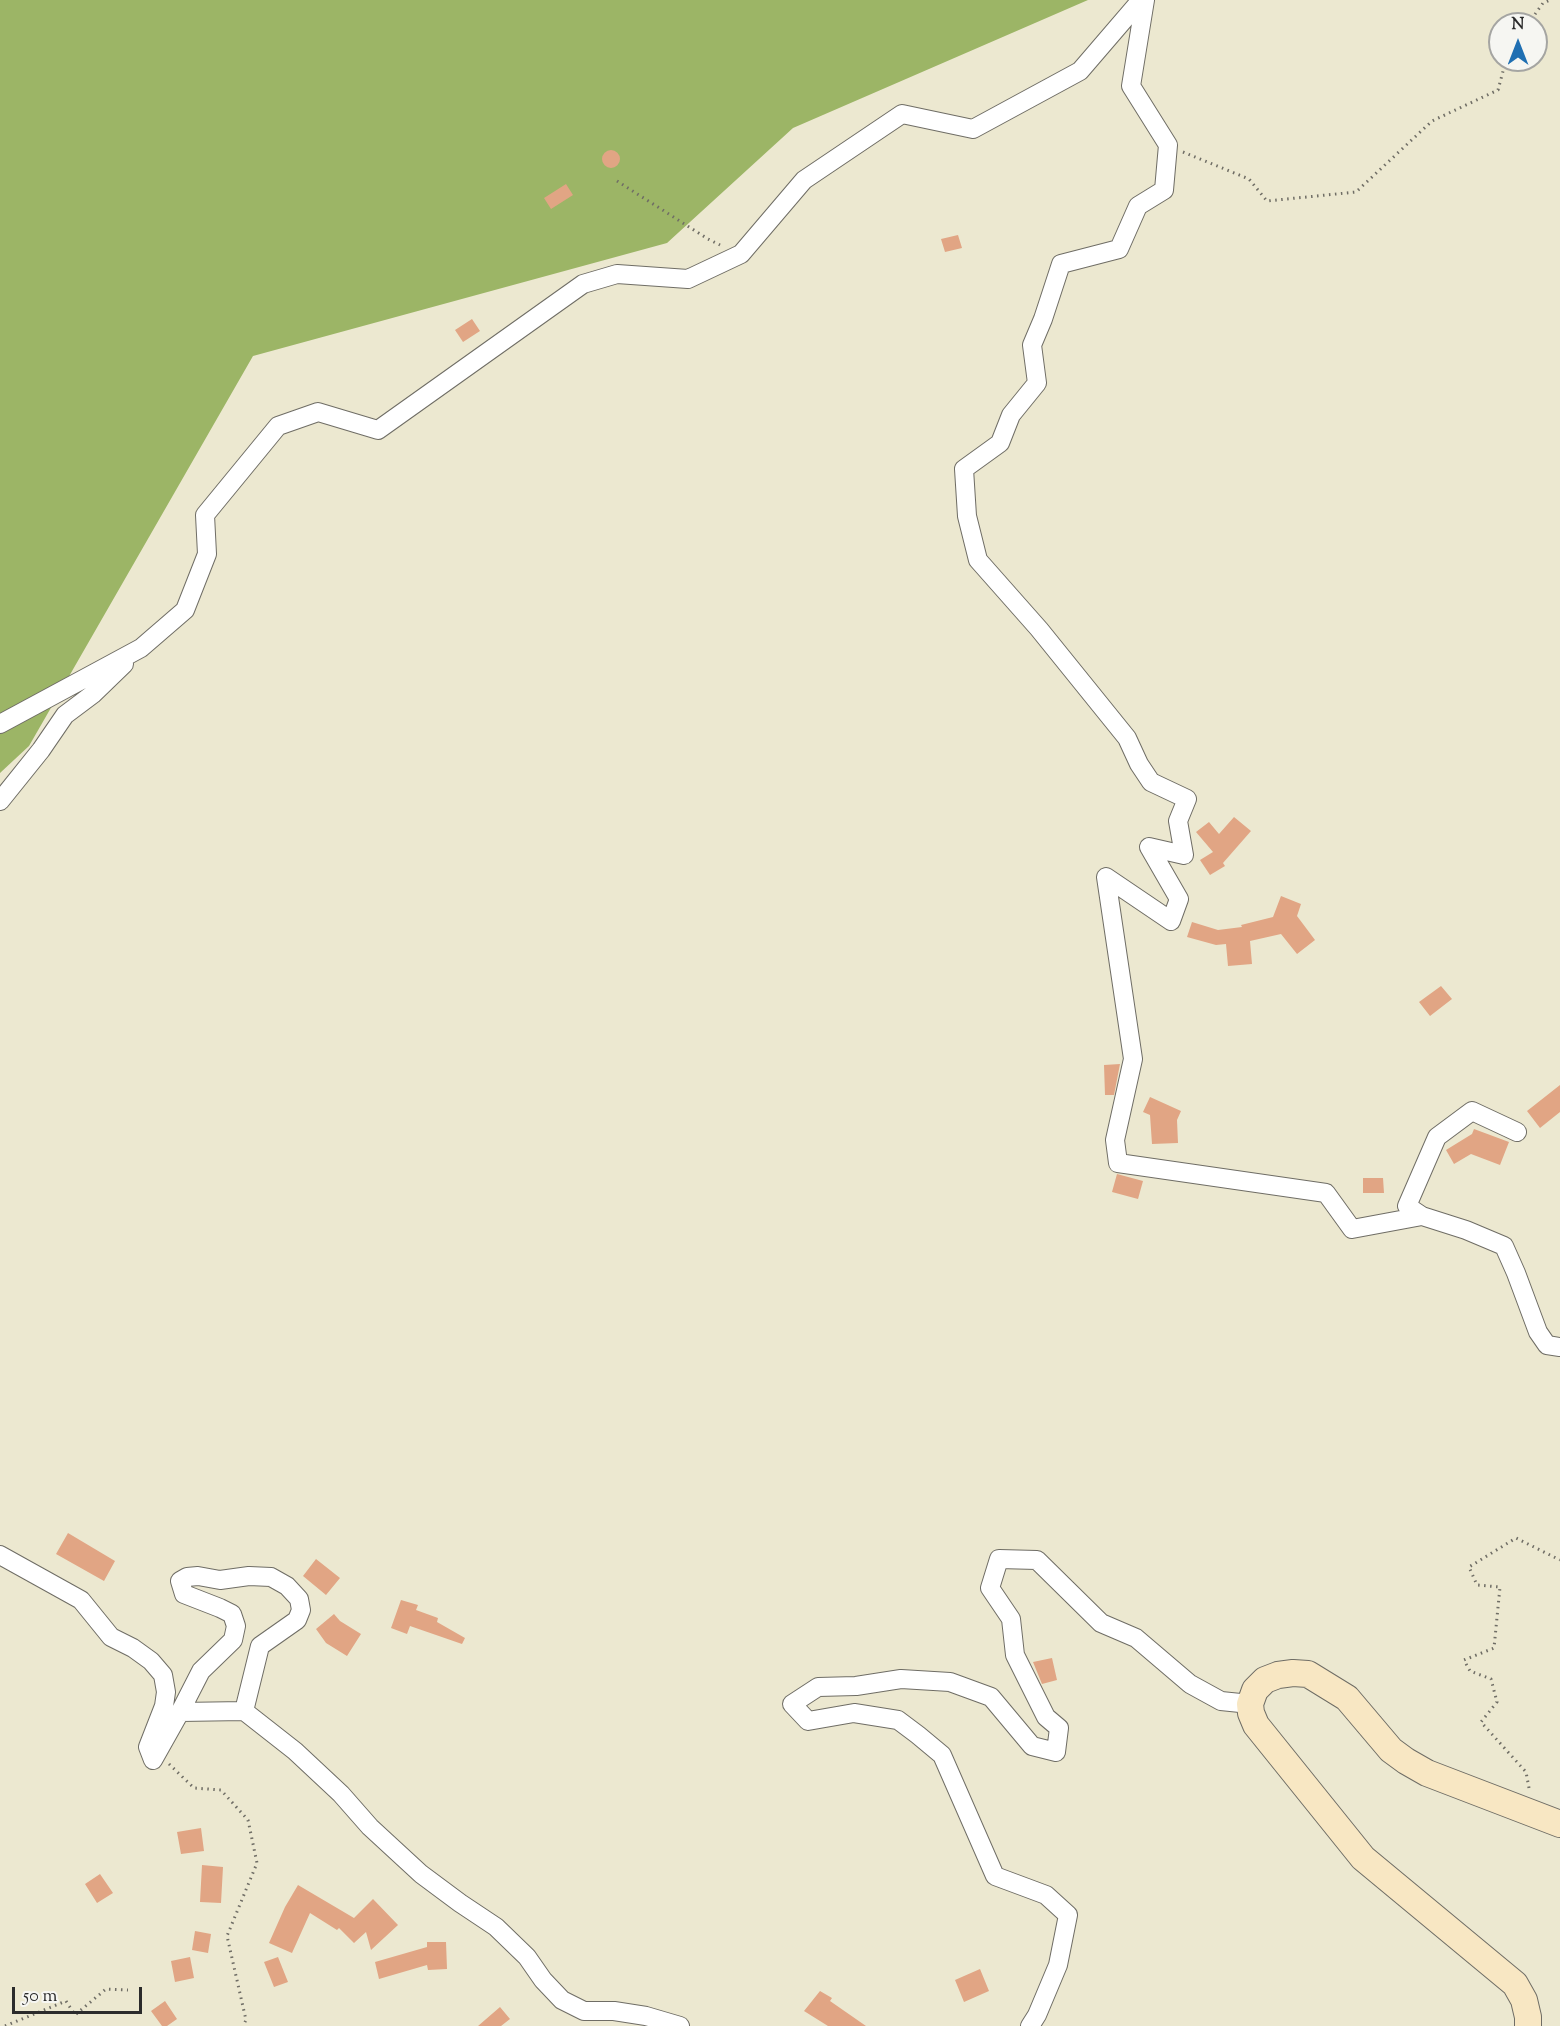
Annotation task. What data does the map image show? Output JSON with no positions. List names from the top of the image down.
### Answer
{
  "scale_bar": "50 m",
  "north": "top"
}
